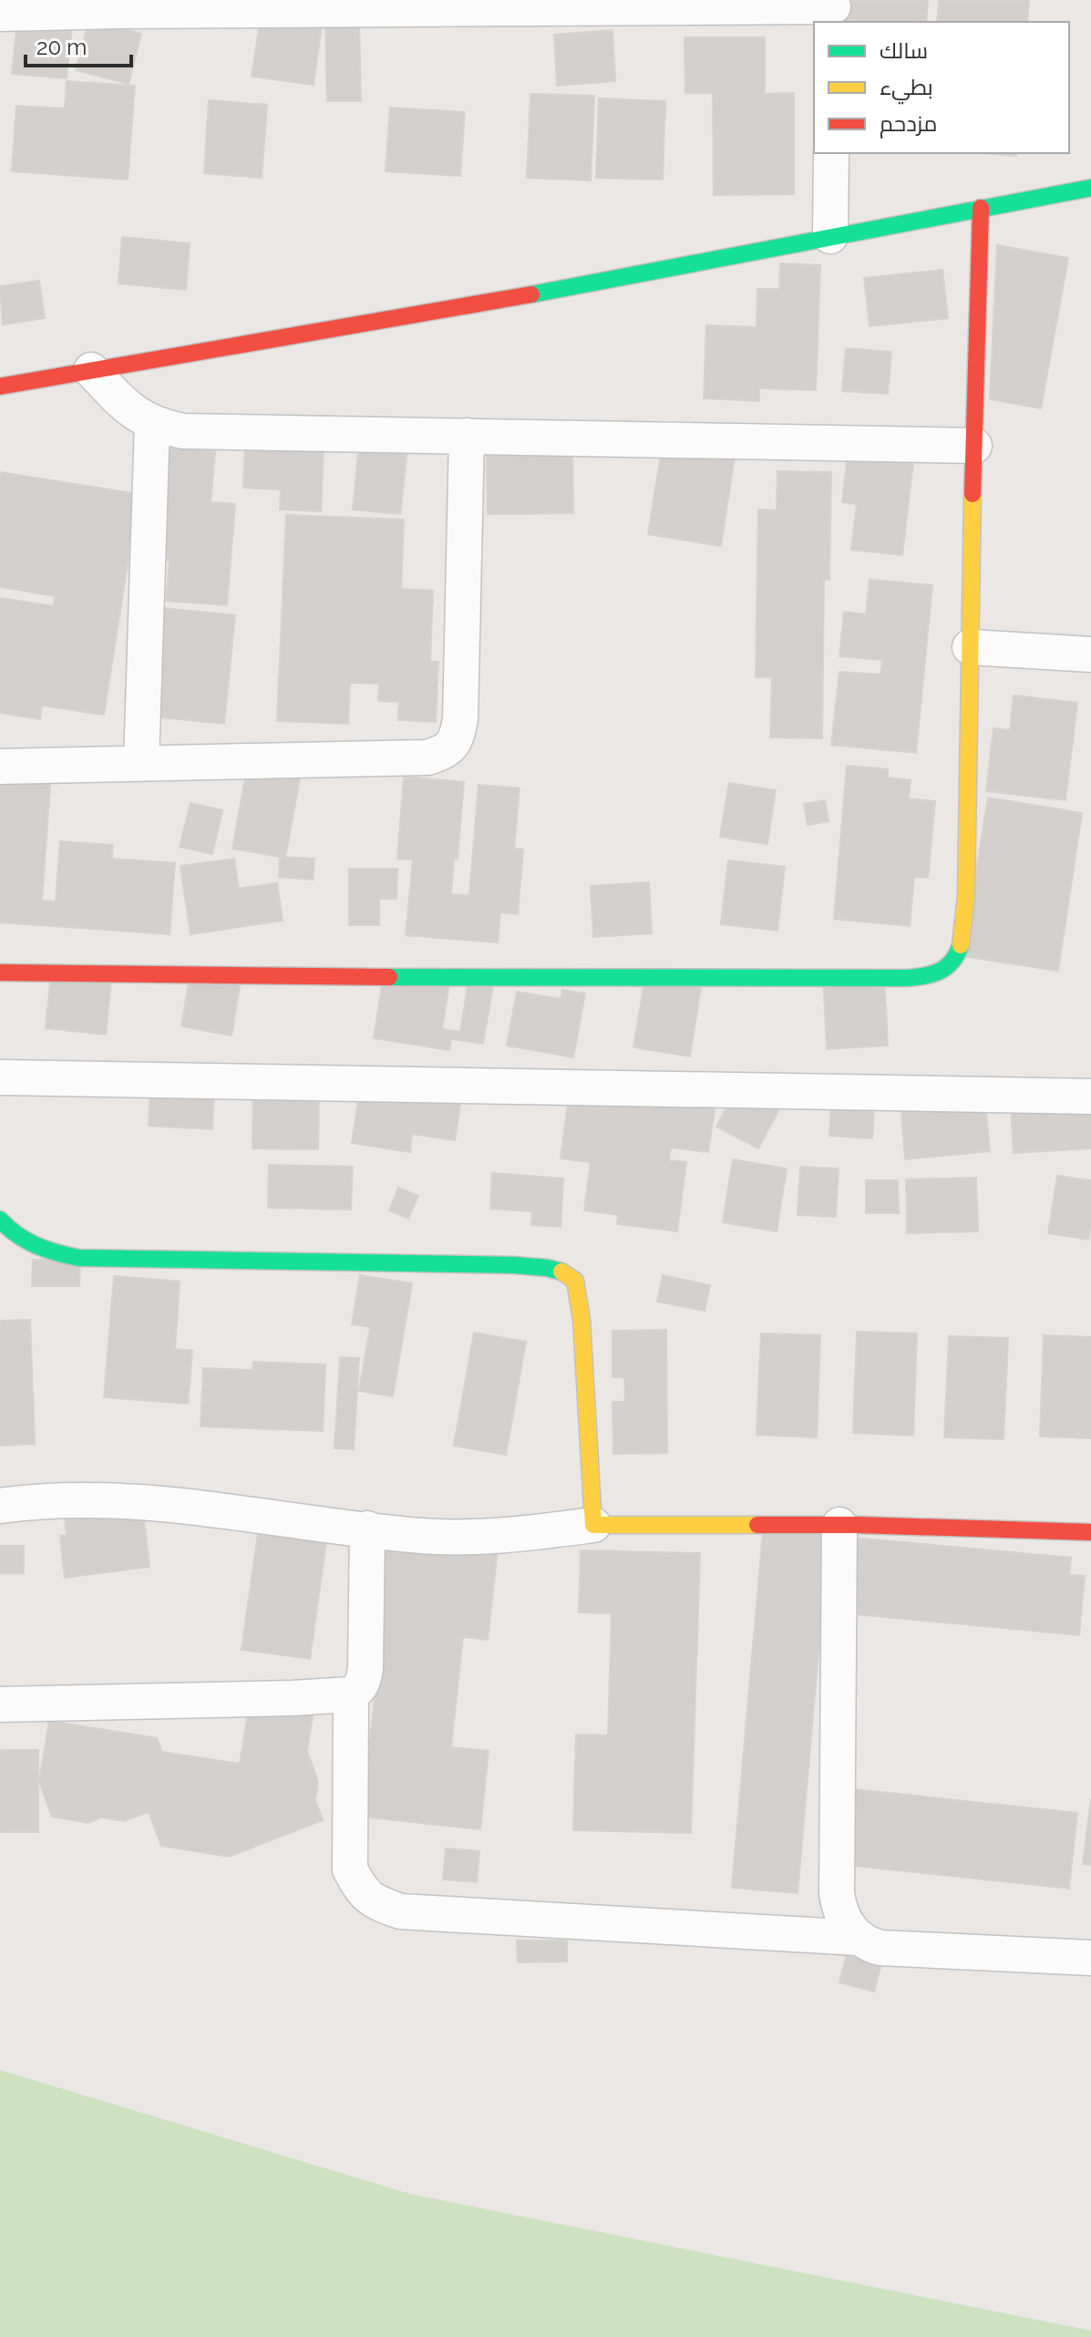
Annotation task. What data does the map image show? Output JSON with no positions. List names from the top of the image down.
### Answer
{
  "legend": ["سالك", "بطيء", "مزدحم"],
  "scale_bar": "20 m"
}
